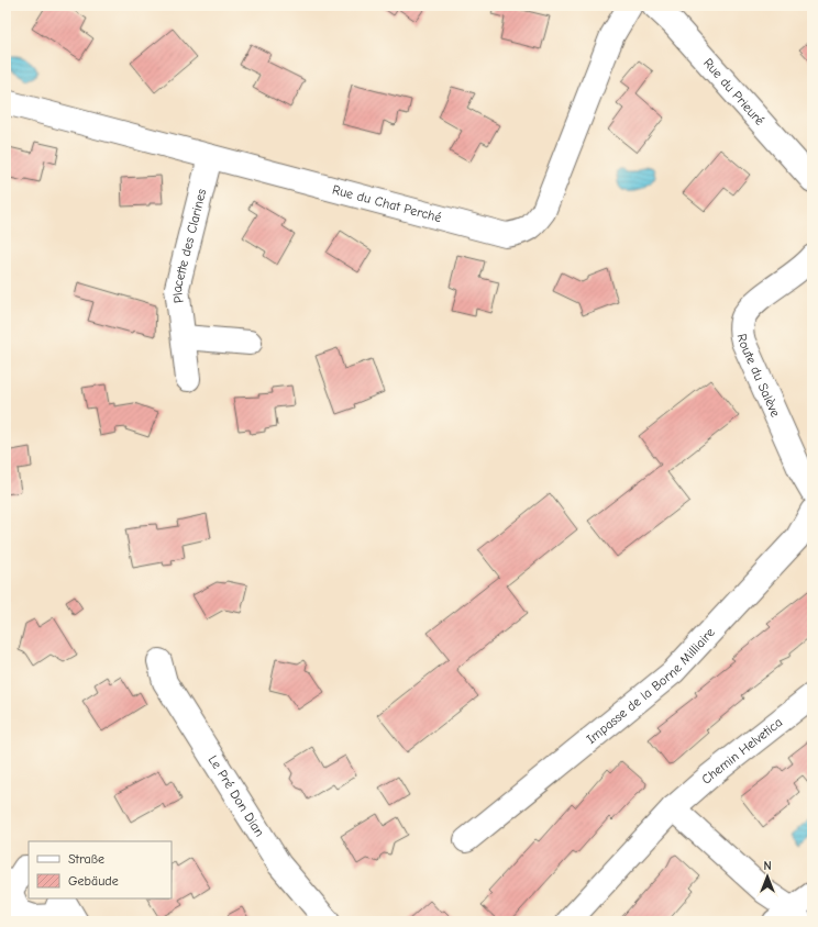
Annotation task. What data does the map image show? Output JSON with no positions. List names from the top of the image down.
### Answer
{
  "streets": {
    "street": [
      "Rue du Prieuré",
      "Rue du Chat Perché",
      "Placette des Clarines",
      "Route du Salève",
      "Impasse de la Borne Milliaire",
      "Chemin Helvetica",
      "Le Pré Don Dian"
    ]
  },
  "crossings": [
    ["Rue du Chat Perché", "Placette des Clarines"]
  ],
  "legend": ["Straße", "Gebäude"],
  "north": "top"
}
